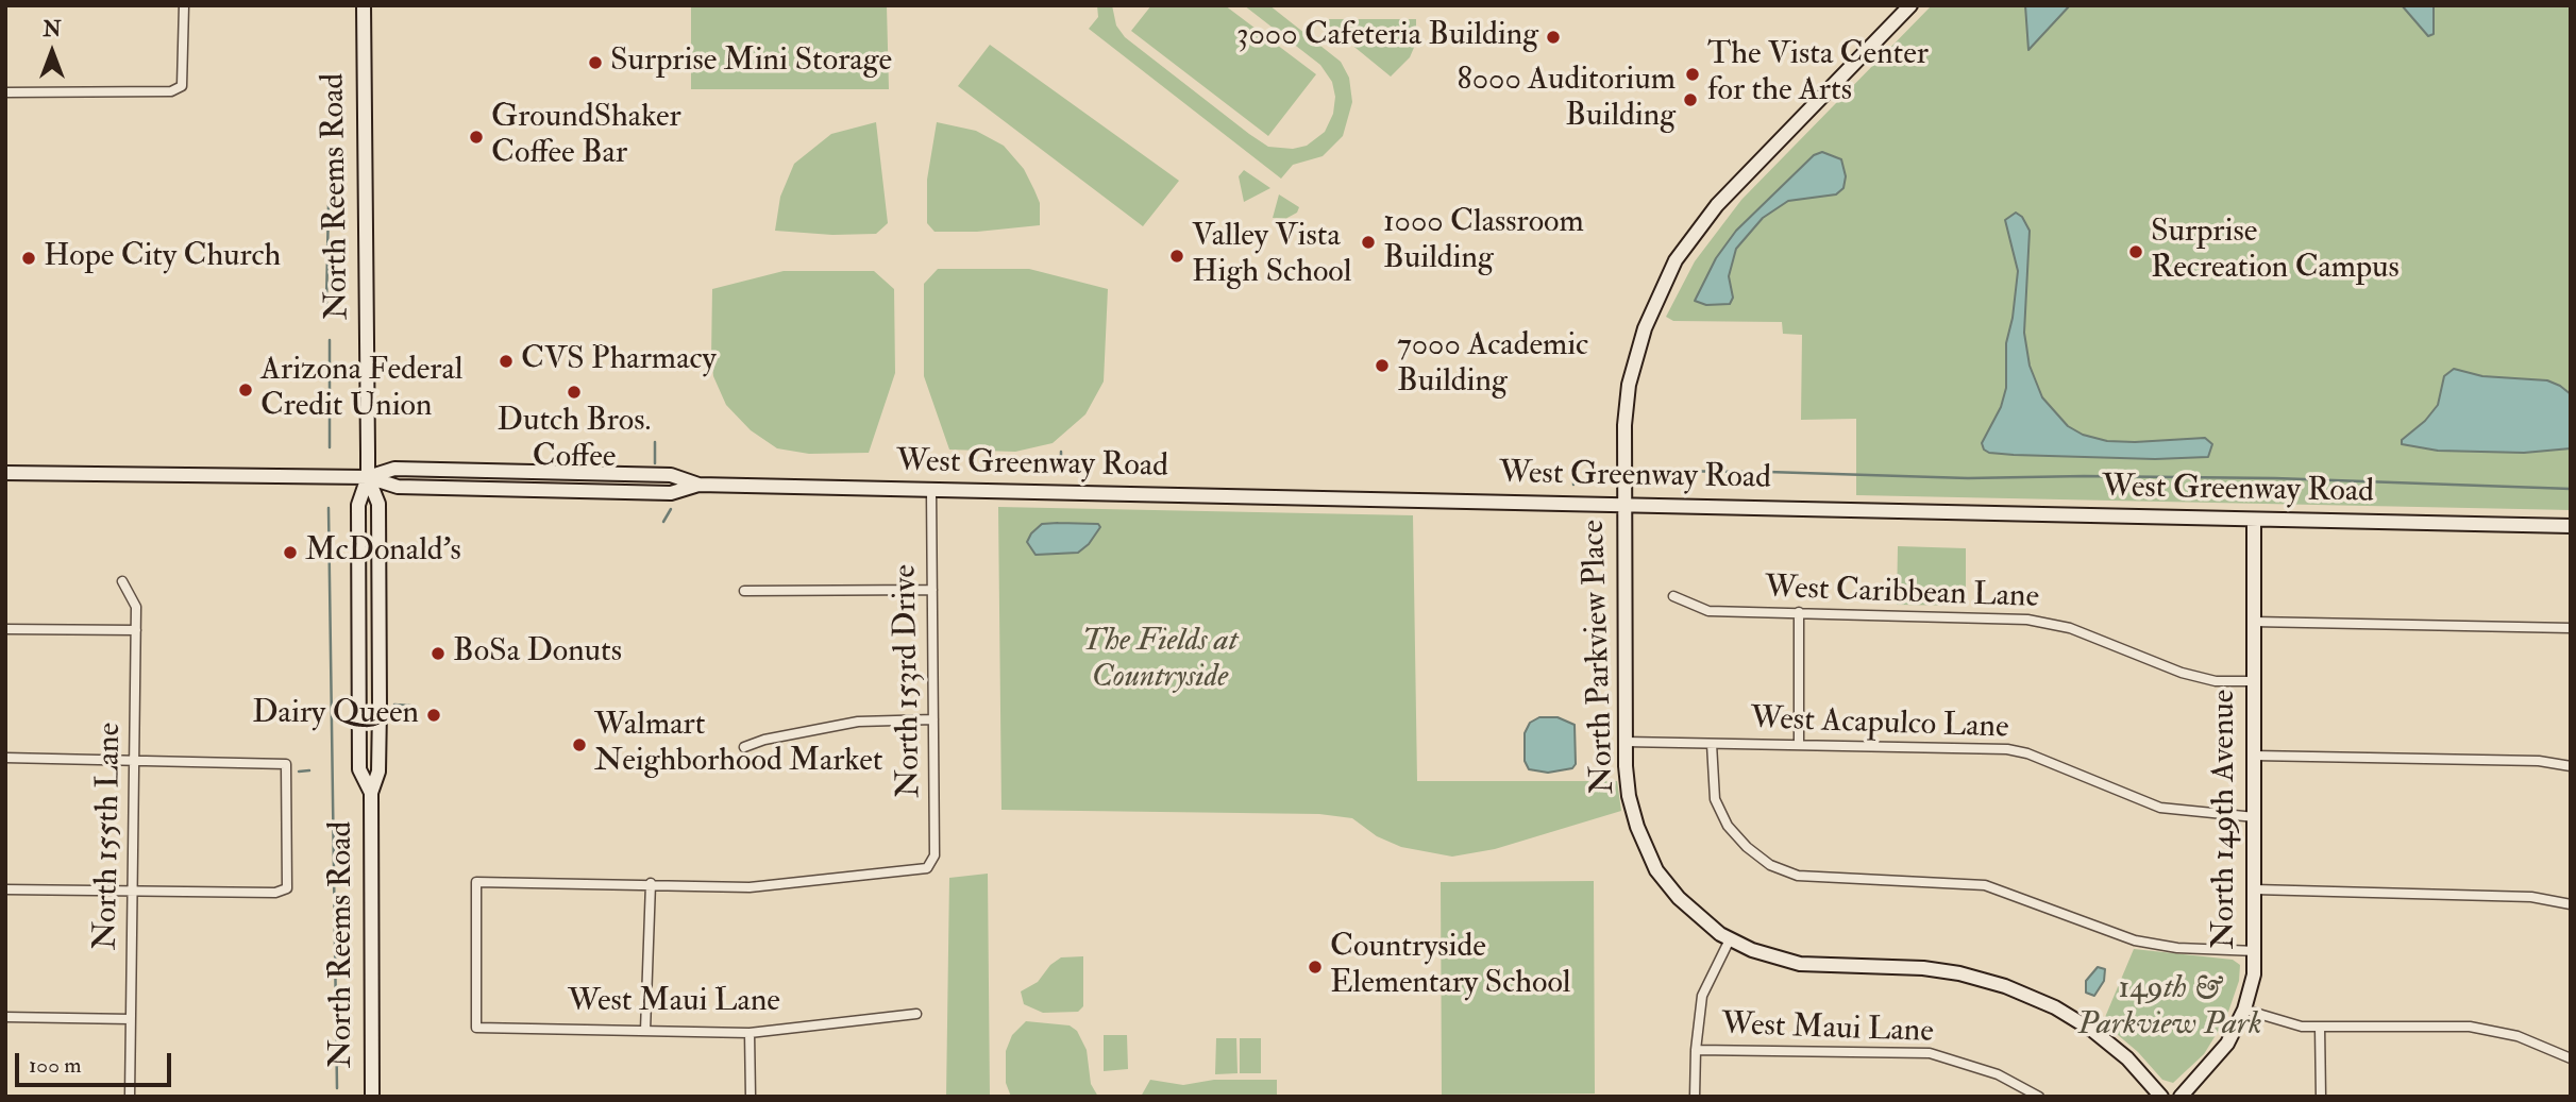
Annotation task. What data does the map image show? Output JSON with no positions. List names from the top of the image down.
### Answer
{
  "streets": {
    "main road": [
      "North Reems Road",
      "West Greenway Road",
      "North Parkview Place",
      "North 149th Avenue"
    ],
    "street": [
      "West Caribbean Lane",
      "North 153rd Drive",
      "West Acapulco Lane",
      "North 155th Lane",
      "West Maui Lane"
    ]
  },
  "crossings": [
    ["North Reems Road", "West Greenway Road"],
    ["West Greenway Road", "North Parkview Place"],
    ["West Greenway Road", "North 153rd Drive"],
    ["West Greenway Road", "North 149th Avenue"],
    ["West Caribbean Lane", "North 149th Avenue"],
    ["North Parkview Place", "West Acapulco Lane"],
    ["North 153rd Drive", "West Maui Lane"],
    ["West Acapulco Lane", "North 149th Avenue"]
  ],
  "parks": ["The Fields at Countryside", "149th & Parkview Park"],
  "places": [
    "3000 Cafeteria Building",
    "Surprise Mini Storage",
    "The Vista Center for the Arts",
    "8000 Auditorium Building",
    "GroundShaker Coffee Bar",
    "1000 Classroom Building",
    "Surprise Recreation Campus",
    "Valley Vista High School",
    "Hope City Church",
    "CVS Pharmacy",
    "7000 Academic Building",
    "Arizona Federal Credit Union",
    "Dutch Bros. Coffee",
    "McDonald's",
    "BoSa Donuts",
    "Dairy Queen",
    "Walmart Neighborhood Market",
    "Countryside Elementary School"
  ],
  "scale_bar": "100 m",
  "north": "top"
}
